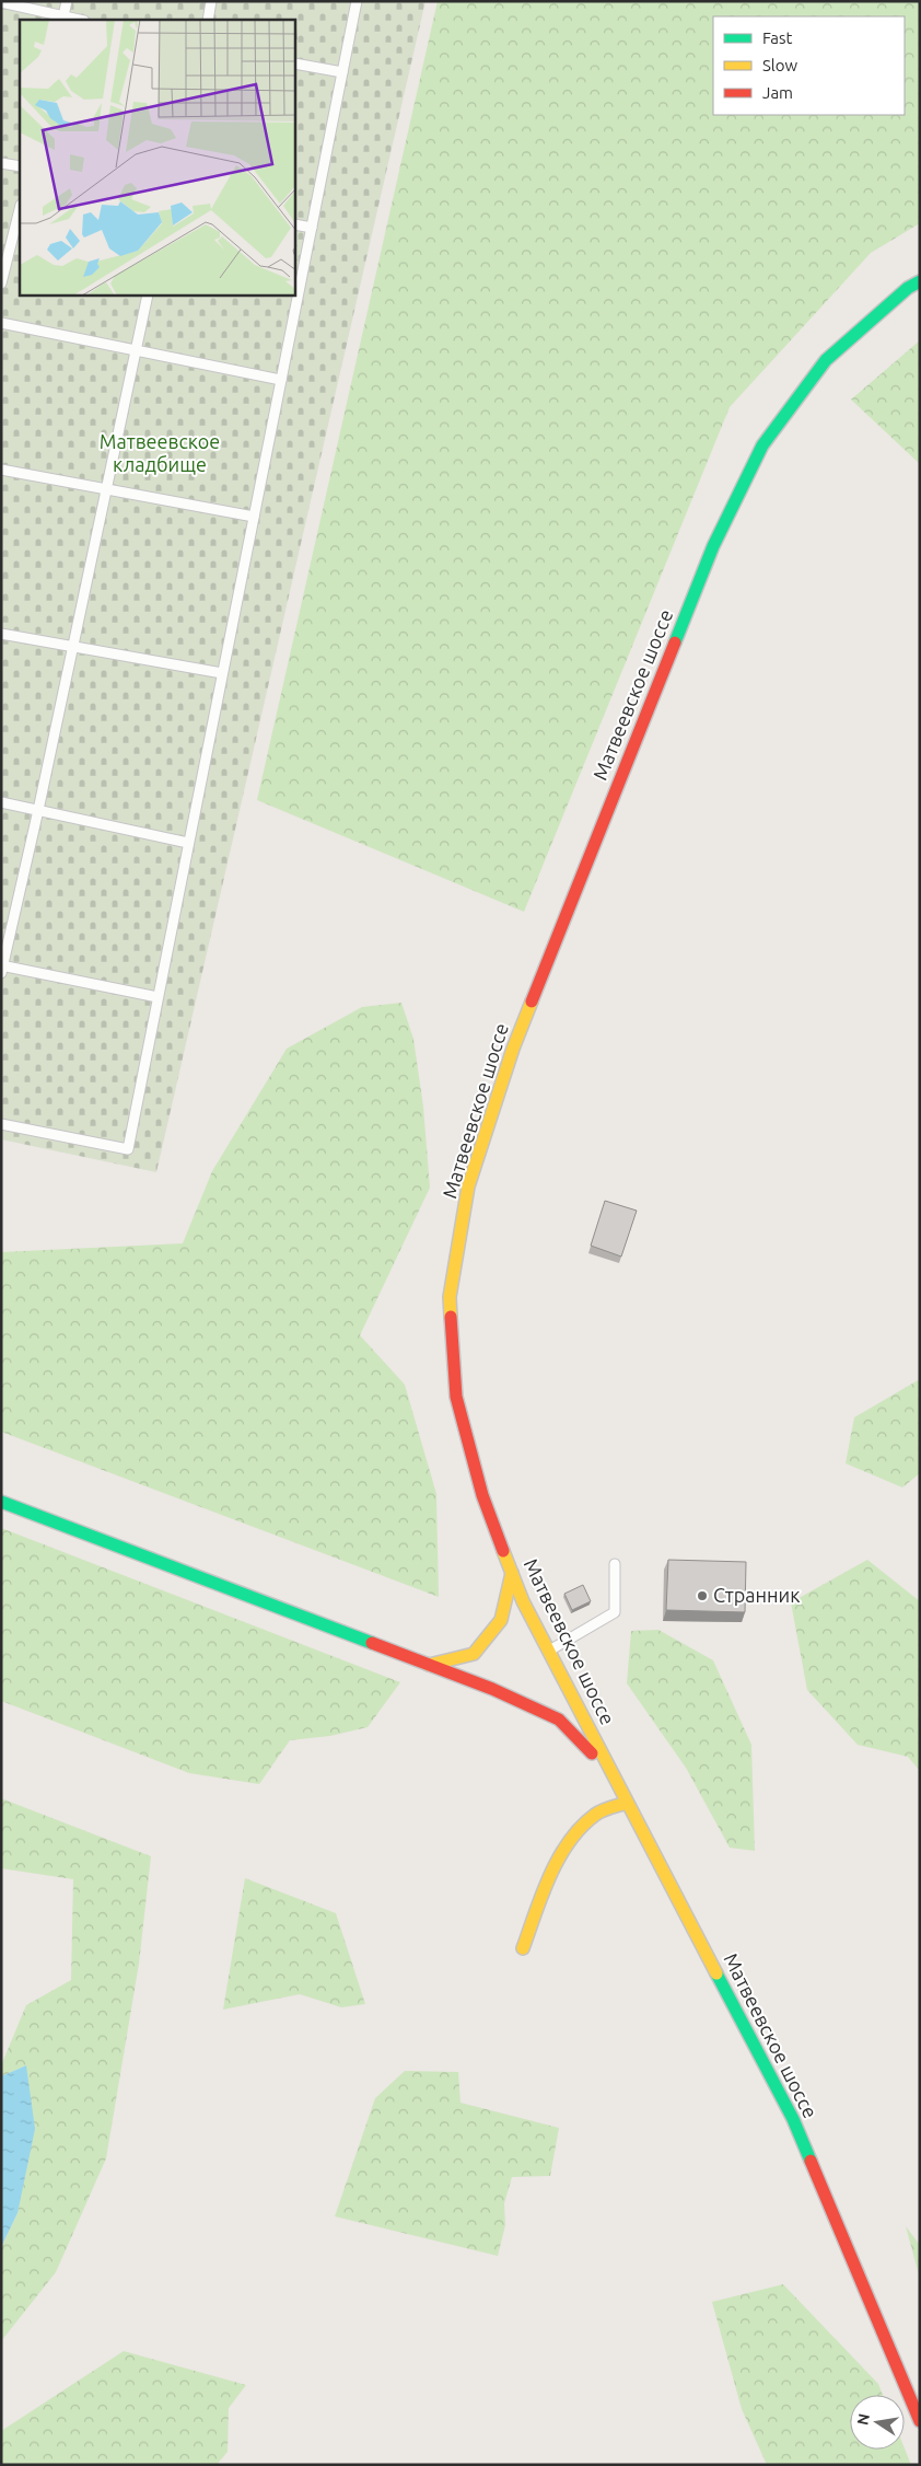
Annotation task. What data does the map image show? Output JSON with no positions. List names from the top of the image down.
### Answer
{
  "streets": {
    "main road": ["Матвеевское шоссе"]
  },
  "parks": ["Матвеевское кладбище"],
  "places": ["Странник"],
  "legend": ["Fast", "Slow", "Jam"],
  "north": "left"
}
